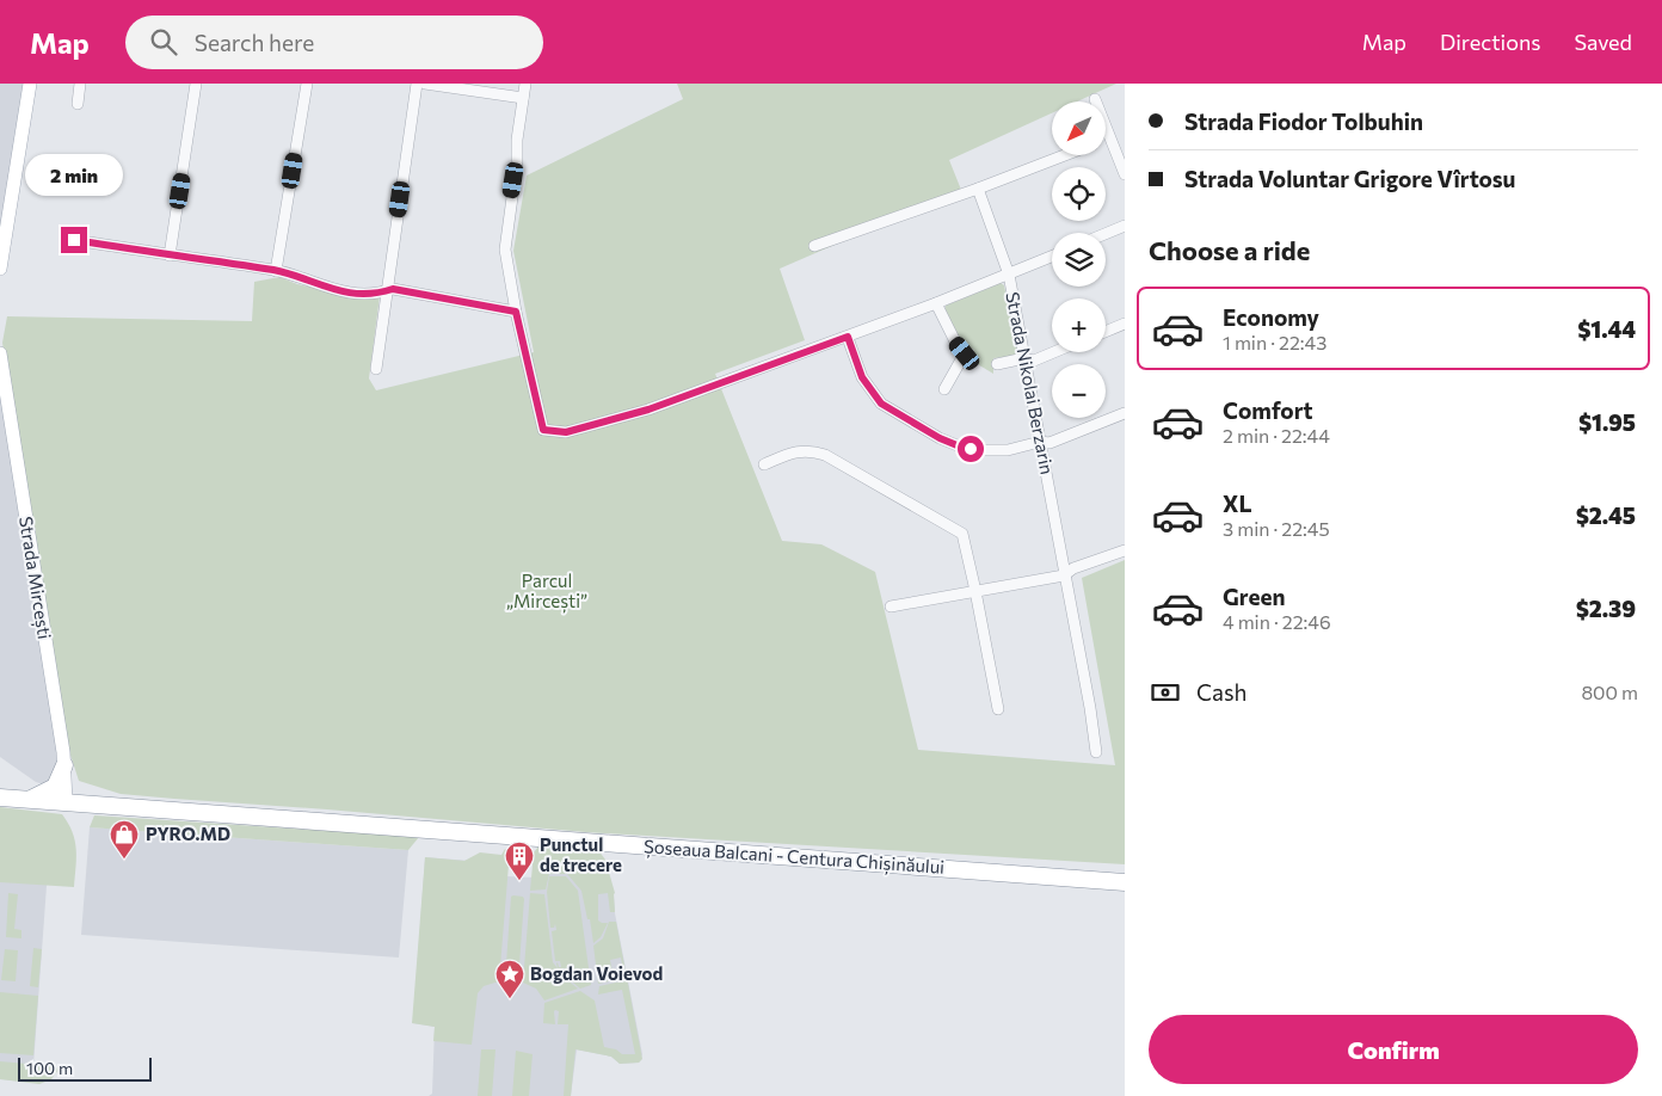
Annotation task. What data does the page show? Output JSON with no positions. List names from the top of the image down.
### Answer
{
  "streets": {
    "highway": ["Șoseaua Balcani - Centura Chișinăului"],
    "main road": ["Strada Mircești"],
    "street": ["Strada Nikolai Berzarin"]
  },
  "crossings": [
    ["Strada Mircești", "Șoseaua Balcani - Centura Chișinăului"]
  ],
  "parks": ["Parcul „Mircești”"],
  "places": {
    "shop": ["PYRO.MD"],
    "building": ["Punctul de trecere"],
    "place": ["Bogdan Voievod"]
  },
  "scale_bar": "100 m",
  "north": "bottom left",
  "page": {
    "header": "Map",
    "search": "Search here",
    "nav": ["Map", "Directions", "Saved"],
    "banner": ["Strada Fiodor Tolbuhin", "Strada Voluntar Grigore Vîrtosu"],
    "map_buttons": ["+", "−"],
    "bubble": "2 min",
    "heading": "Choose a ride",
    "list": [
      {
        "name": "Economy",
        "note": "1 min · 22:43",
        "value": "$1.44"
      },
      {
        "name": "Comfort",
        "note": "2 min · 22:44",
        "value": "$1.95"
      },
      {
        "name": "XL",
        "note": "3 min · 22:45",
        "value": "$2.45"
      },
      {
        "name": "Green",
        "note": "4 min · 22:46",
        "value": "$2.39"
      }
    ],
    "pay": ["Cash", "800 m"],
    "buttons": "Confirm",
    "scale": "100 m"
  }
}
